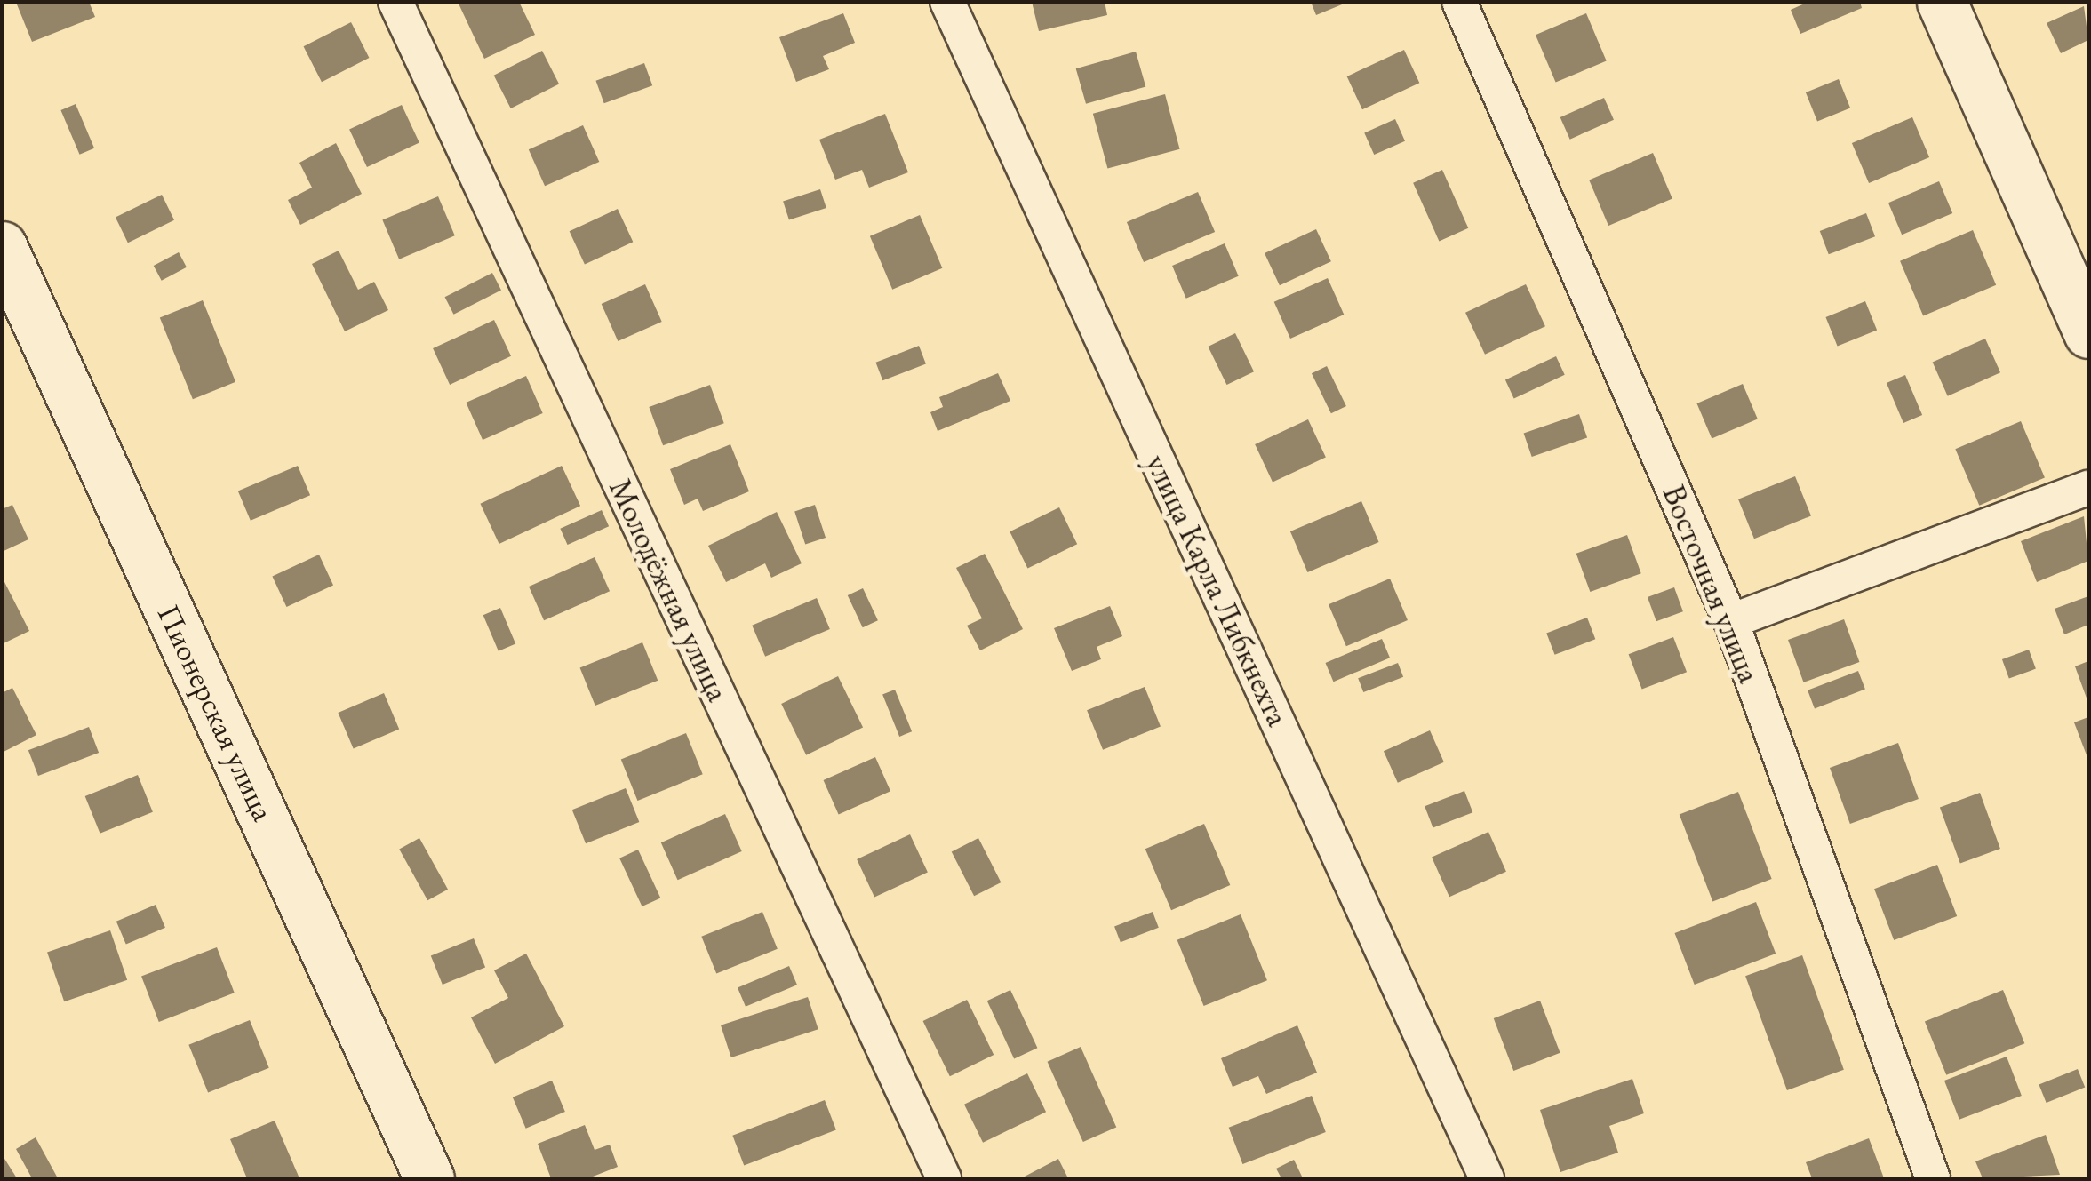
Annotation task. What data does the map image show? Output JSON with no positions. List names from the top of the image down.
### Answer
{
  "streets": {
    "street": [
      "Восточная улица",
      "Молодёжная улица",
      "улица Карла Либкнехта",
      "Пионерская улица"
    ]
  }
}
